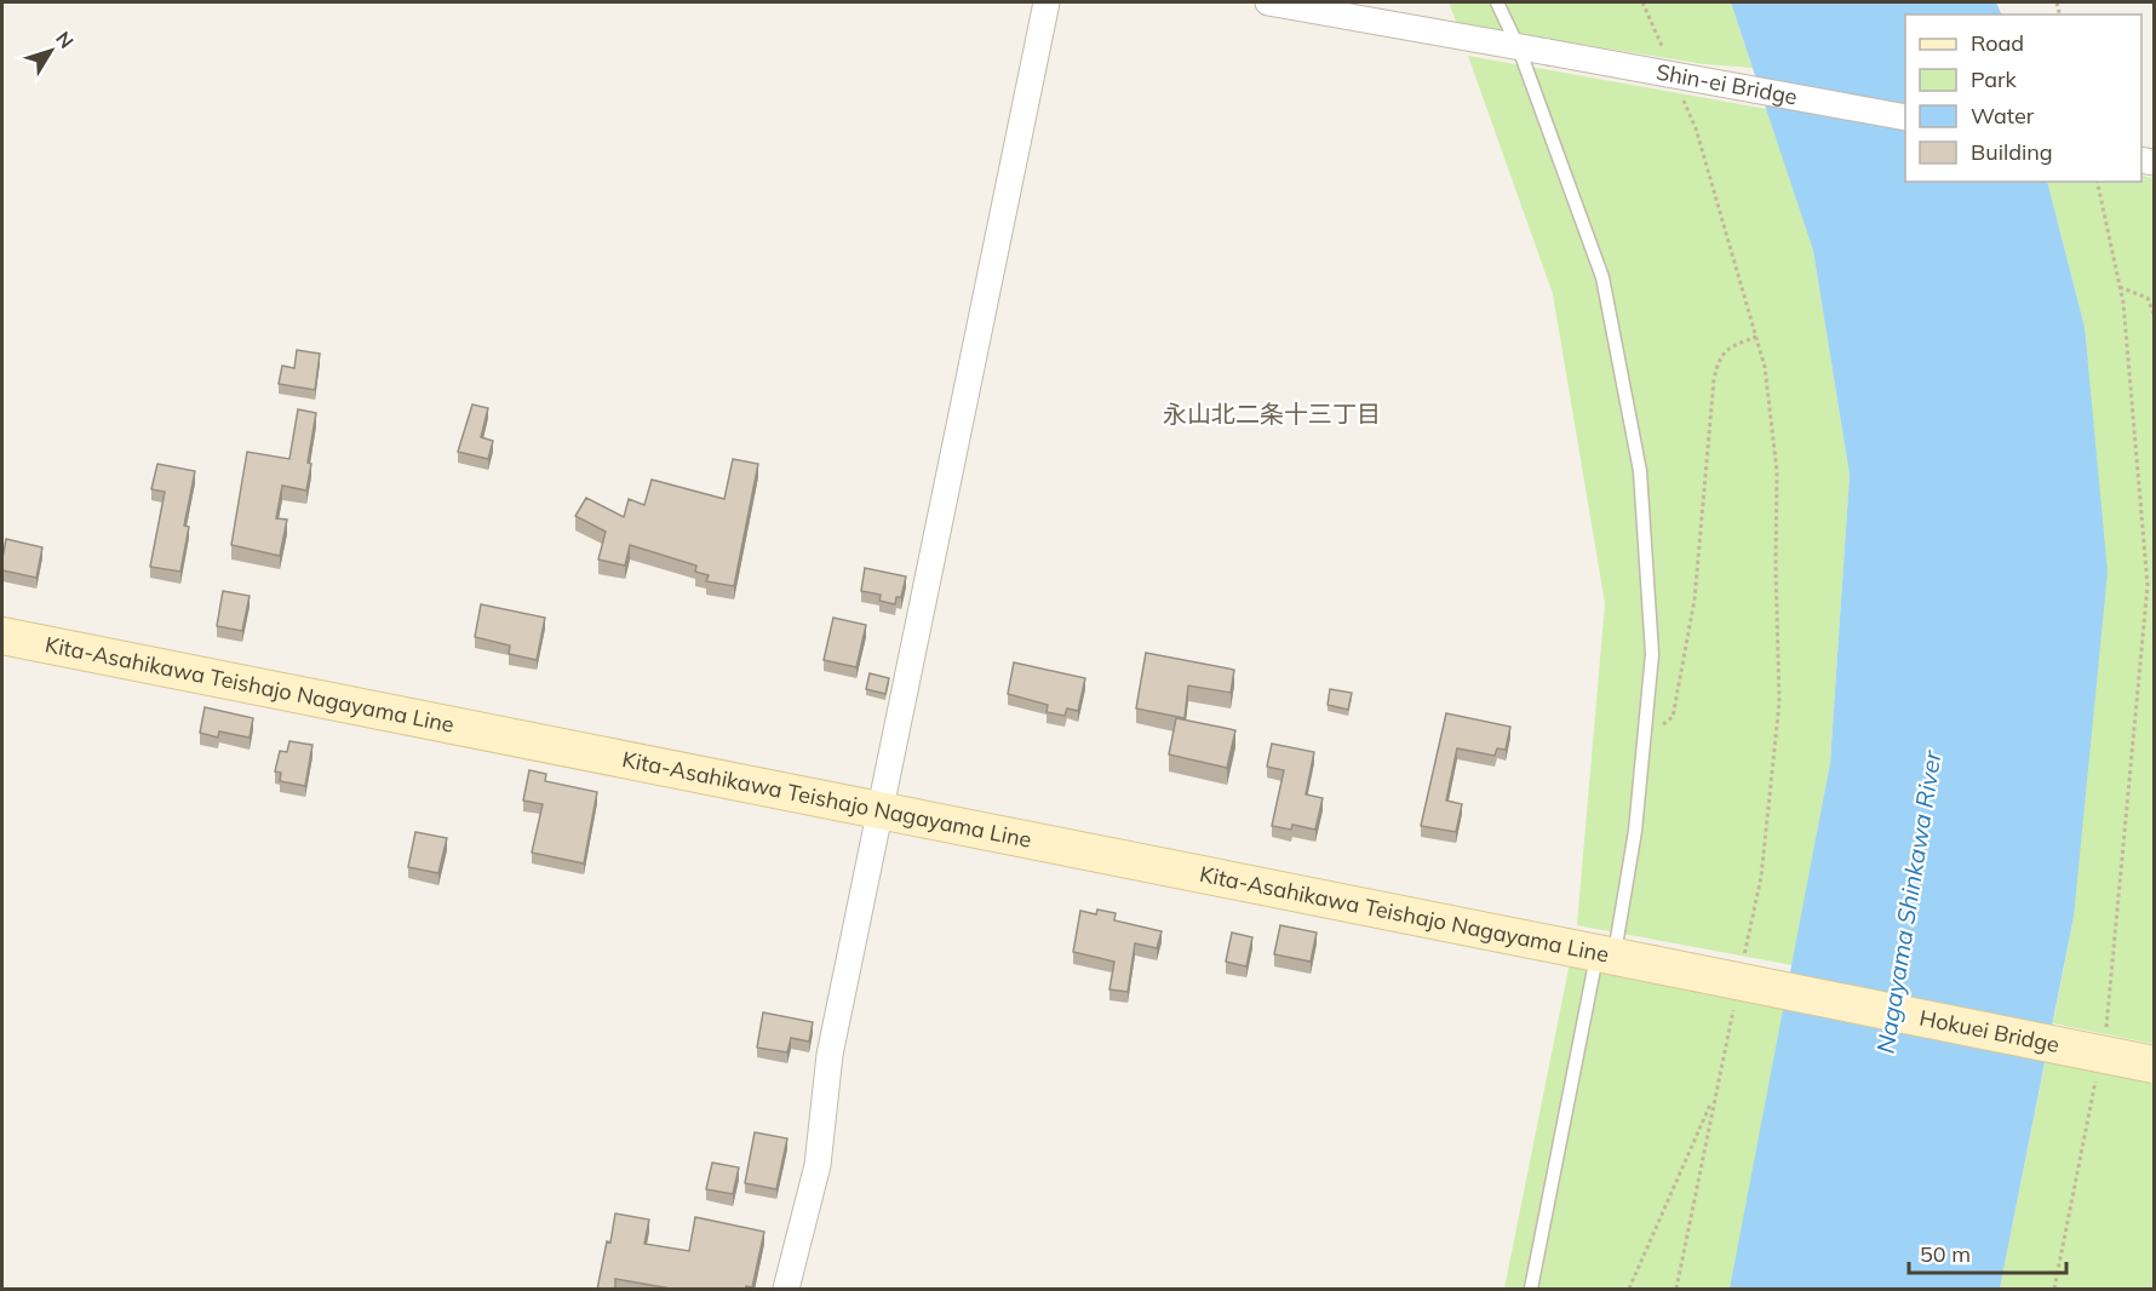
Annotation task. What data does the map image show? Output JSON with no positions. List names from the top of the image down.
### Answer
{
  "streets": {
    "main road": ["Kita-Asahikawa Teishajo Nagayama Line", "Hokuei Bridge"],
    "street": ["Shin-ei Bridge"]
  },
  "crossings": [
    ["Kita-Asahikawa Teishajo Nagayama Line", "Hokuei Bridge"]
  ],
  "districts": ["永山北二条十三丁目"],
  "water": ["Nagayama Shinkawa River"],
  "legend": [
    "Road",
    "Park",
    "Water",
    "Building"
  ],
  "scale_bar": "50 m",
  "north": "top right"
}
